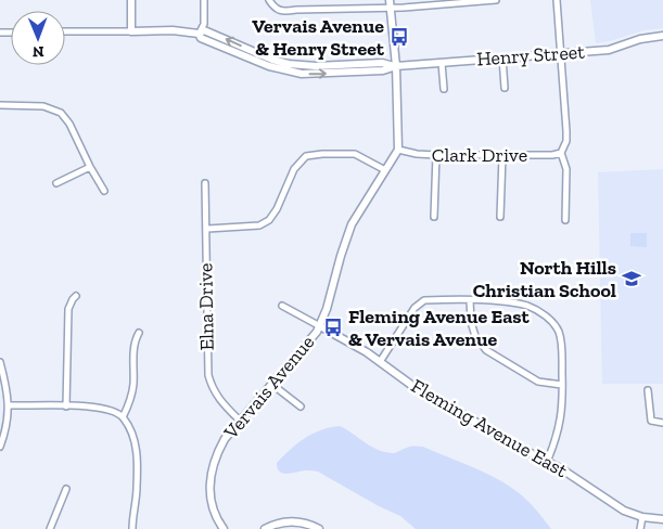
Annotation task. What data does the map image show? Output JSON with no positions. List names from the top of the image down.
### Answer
{
  "streets": {
    "street": [
      "Henry Street",
      "Clark Drive",
      "Elna Drive",
      "Vervais Avenue",
      "Fleming Avenue East"
    ]
  },
  "crossings": [
    ["Clark Drive", "Vervais Avenue"],
    ["Elna Drive", "Vervais Avenue"],
    ["Vervais Avenue", "Fleming Avenue East"]
  ],
  "places": {
    "bus stop": ["Vervais Avenue & Henry Street", "Fleming Avenue East & Vervais Avenue"],
    "school or university": ["North Hills Christian School"]
  },
  "north": "bottom"
}
